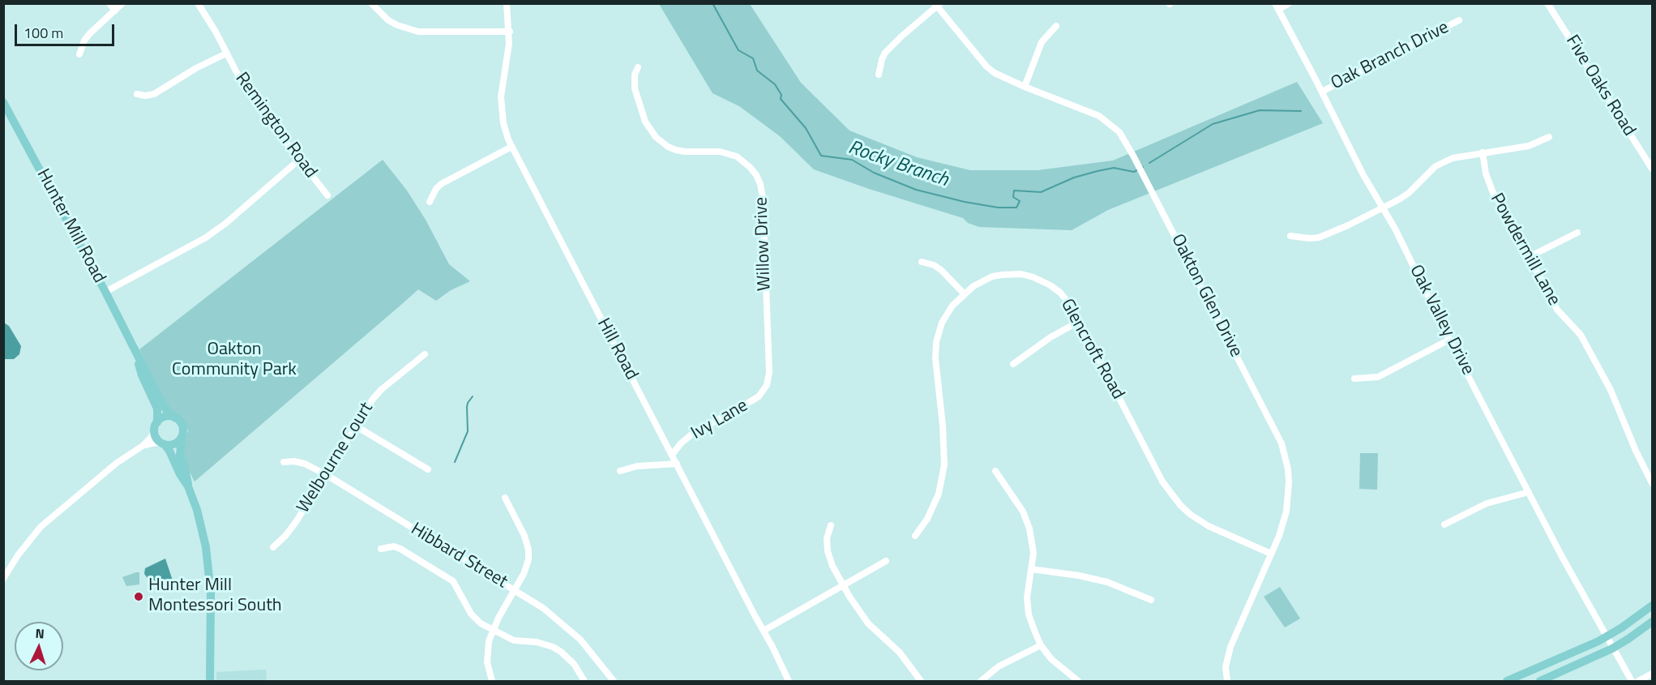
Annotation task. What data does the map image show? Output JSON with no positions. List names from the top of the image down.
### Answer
{
  "streets": {
    "main road": ["Hunter Mill Road"],
    "street": [
      "Oak Branch Drive",
      "Five Oaks Road",
      "Remington Road",
      "Willow Drive",
      "Powdermill Lane",
      "Oakton Glen Drive",
      "Oak Valley Drive",
      "Hill Road",
      "Glencroft Road",
      "Ivy Lane",
      "Welbourne Court",
      "Hibbard Street"
    ]
  },
  "crossings": [
    ["Oak Branch Drive", "Oak Valley Drive"],
    ["Willow Drive", "Ivy Lane"],
    ["Oakton Glen Drive", "Glencroft Road"],
    ["Hill Road", "Ivy Lane"],
    ["Welbourne Court", "Hibbard Street"]
  ],
  "water": ["Rocky Branch"],
  "parks": ["Oakton Community Park"],
  "places": ["Hunter Mill Montessori South"],
  "scale_bar": "100 m",
  "north": "top"
}
